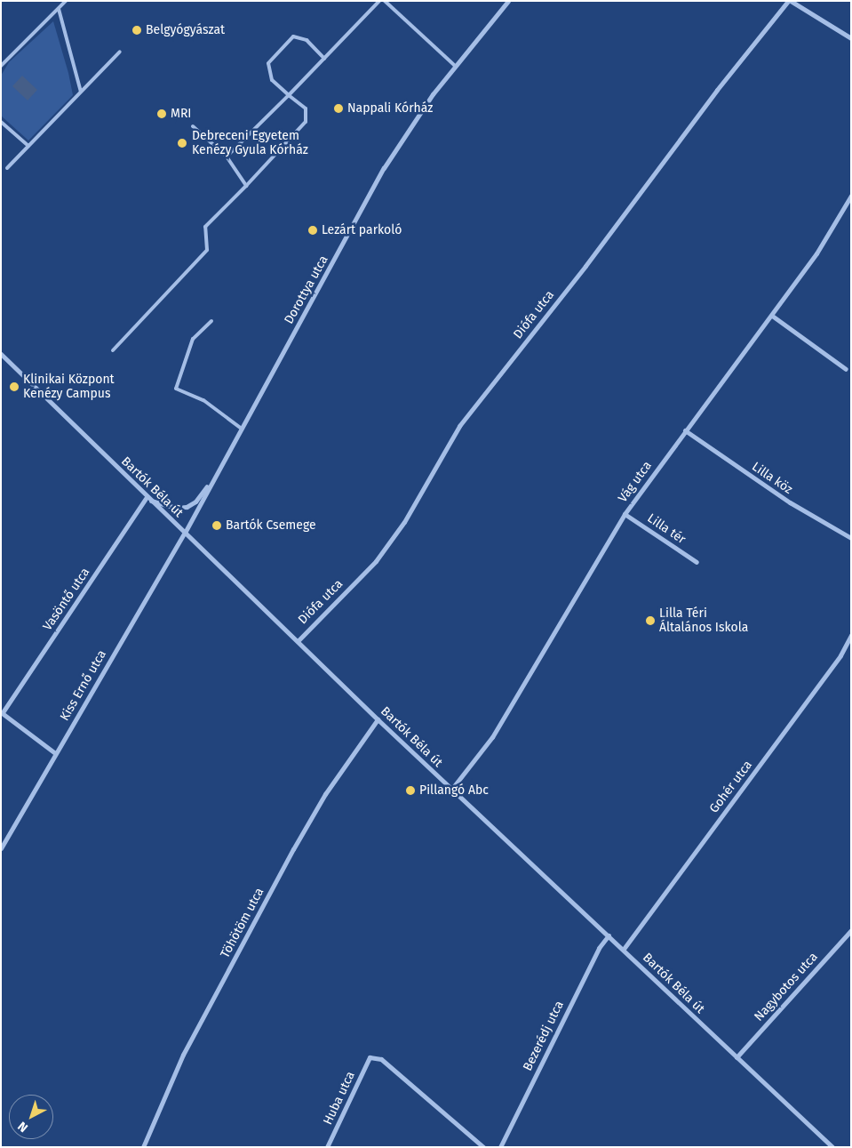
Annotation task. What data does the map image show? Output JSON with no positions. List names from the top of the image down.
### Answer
{
  "streets": {
    "street": [
      "Dorottya utca",
      "Diófa utca",
      "Lilla köz",
      "Vág utca",
      "Bartók Béla út",
      "Lilla tér",
      "Vasöntő utca",
      "Kiss Ernő utca",
      "Gohér utca",
      "Töhötöm utca",
      "Nagybotos utca",
      "Bezerédj utca",
      "Huba utca"
    ]
  },
  "crossings": [
    ["Dorottya utca", "Bartók Béla út"],
    ["Dorottya utca", "Kiss Ernő utca"],
    ["Diófa utca", "Bartók Béla út"],
    ["Lilla köz", "Vág utca"],
    ["Vág utca", "Bartók Béla út"],
    ["Vág utca", "Lilla tér"],
    ["Bartók Béla út", "Vasöntő utca"],
    ["Bartók Béla út", "Kiss Ernő utca"],
    ["Bartók Béla út", "Gohér utca"],
    ["Bartók Béla út", "Töhötöm utca"],
    ["Bartók Béla út", "Nagybotos utca"],
    ["Bartók Béla út", "Bezerédj utca"]
  ],
  "places": [
    "Belgyógyászat",
    "Nappali Kórház",
    "MRI",
    "Debreceni Egyetem Kenézy Gyula Kórház",
    "Lezárt parkoló",
    "Klinikai Központ Kenézy Campus",
    "Bartók Csemege",
    "Lilla Téri Általános Iskola",
    "Pillangó Abc"
  ],
  "north": "bottom left"
}
